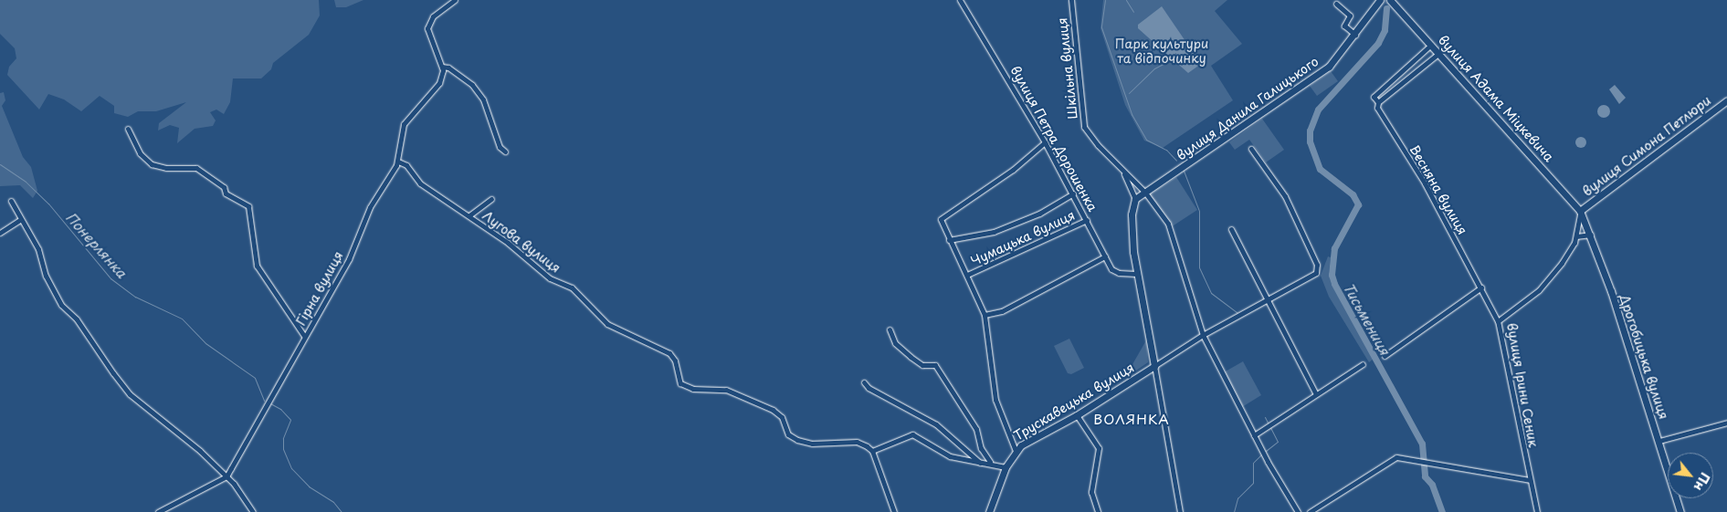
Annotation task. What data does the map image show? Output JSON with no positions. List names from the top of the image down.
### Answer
{
  "streets": {
    "main road": [
      "вулиця Адама Міцкевича",
      "вулиця Данила Галицького",
      "вулиця Симона Петлюри",
      "Дрогобицька вулиця",
      "Трускавецька вулиця"
    ],
    "street": [
      "Шкільна вулиця",
      "вулиця Петра Дорошенка",
      "Весняна вулиця",
      "Чумацька вулиця",
      "Лугова вулиця",
      "Гірна вулиця",
      "вулиця Ірини Сеник"
    ]
  },
  "crossings": [
    ["Шкільна вулиця", "вулиця Данила Галицького"],
    ["вулиця Адама Міцкевича", "вулиця Данила Галицького"],
    ["вулиця Адама Міцкевича", "вулиця Симона Петлюри"],
    ["вулиця Адама Міцкевича", "Дрогобицька вулиця"],
    ["вулиця Адама Міцкевича", "вулиця Ірини Сеник"],
    ["вулиця Петра Дорошенка", "Чумацька вулиця"],
    ["вулиця Симона Петлюри", "Дрогобицька вулиця"],
    ["вулиця Симона Петлюри", "вулиця Ірини Сеник"],
    ["Весняна вулиця", "вулиця Ірини Сеник"],
    ["Лугова вулиця", "Гірна вулиця"],
    ["Дрогобицька вулиця", "вулиця Ірини Сеник"]
  ],
  "districts": ["ВОЛЯНКА"],
  "water": ["Понерлянка", "Тисьмениця"],
  "parks": ["Парк культури та відпочинку"],
  "north": "bottom right"
}
